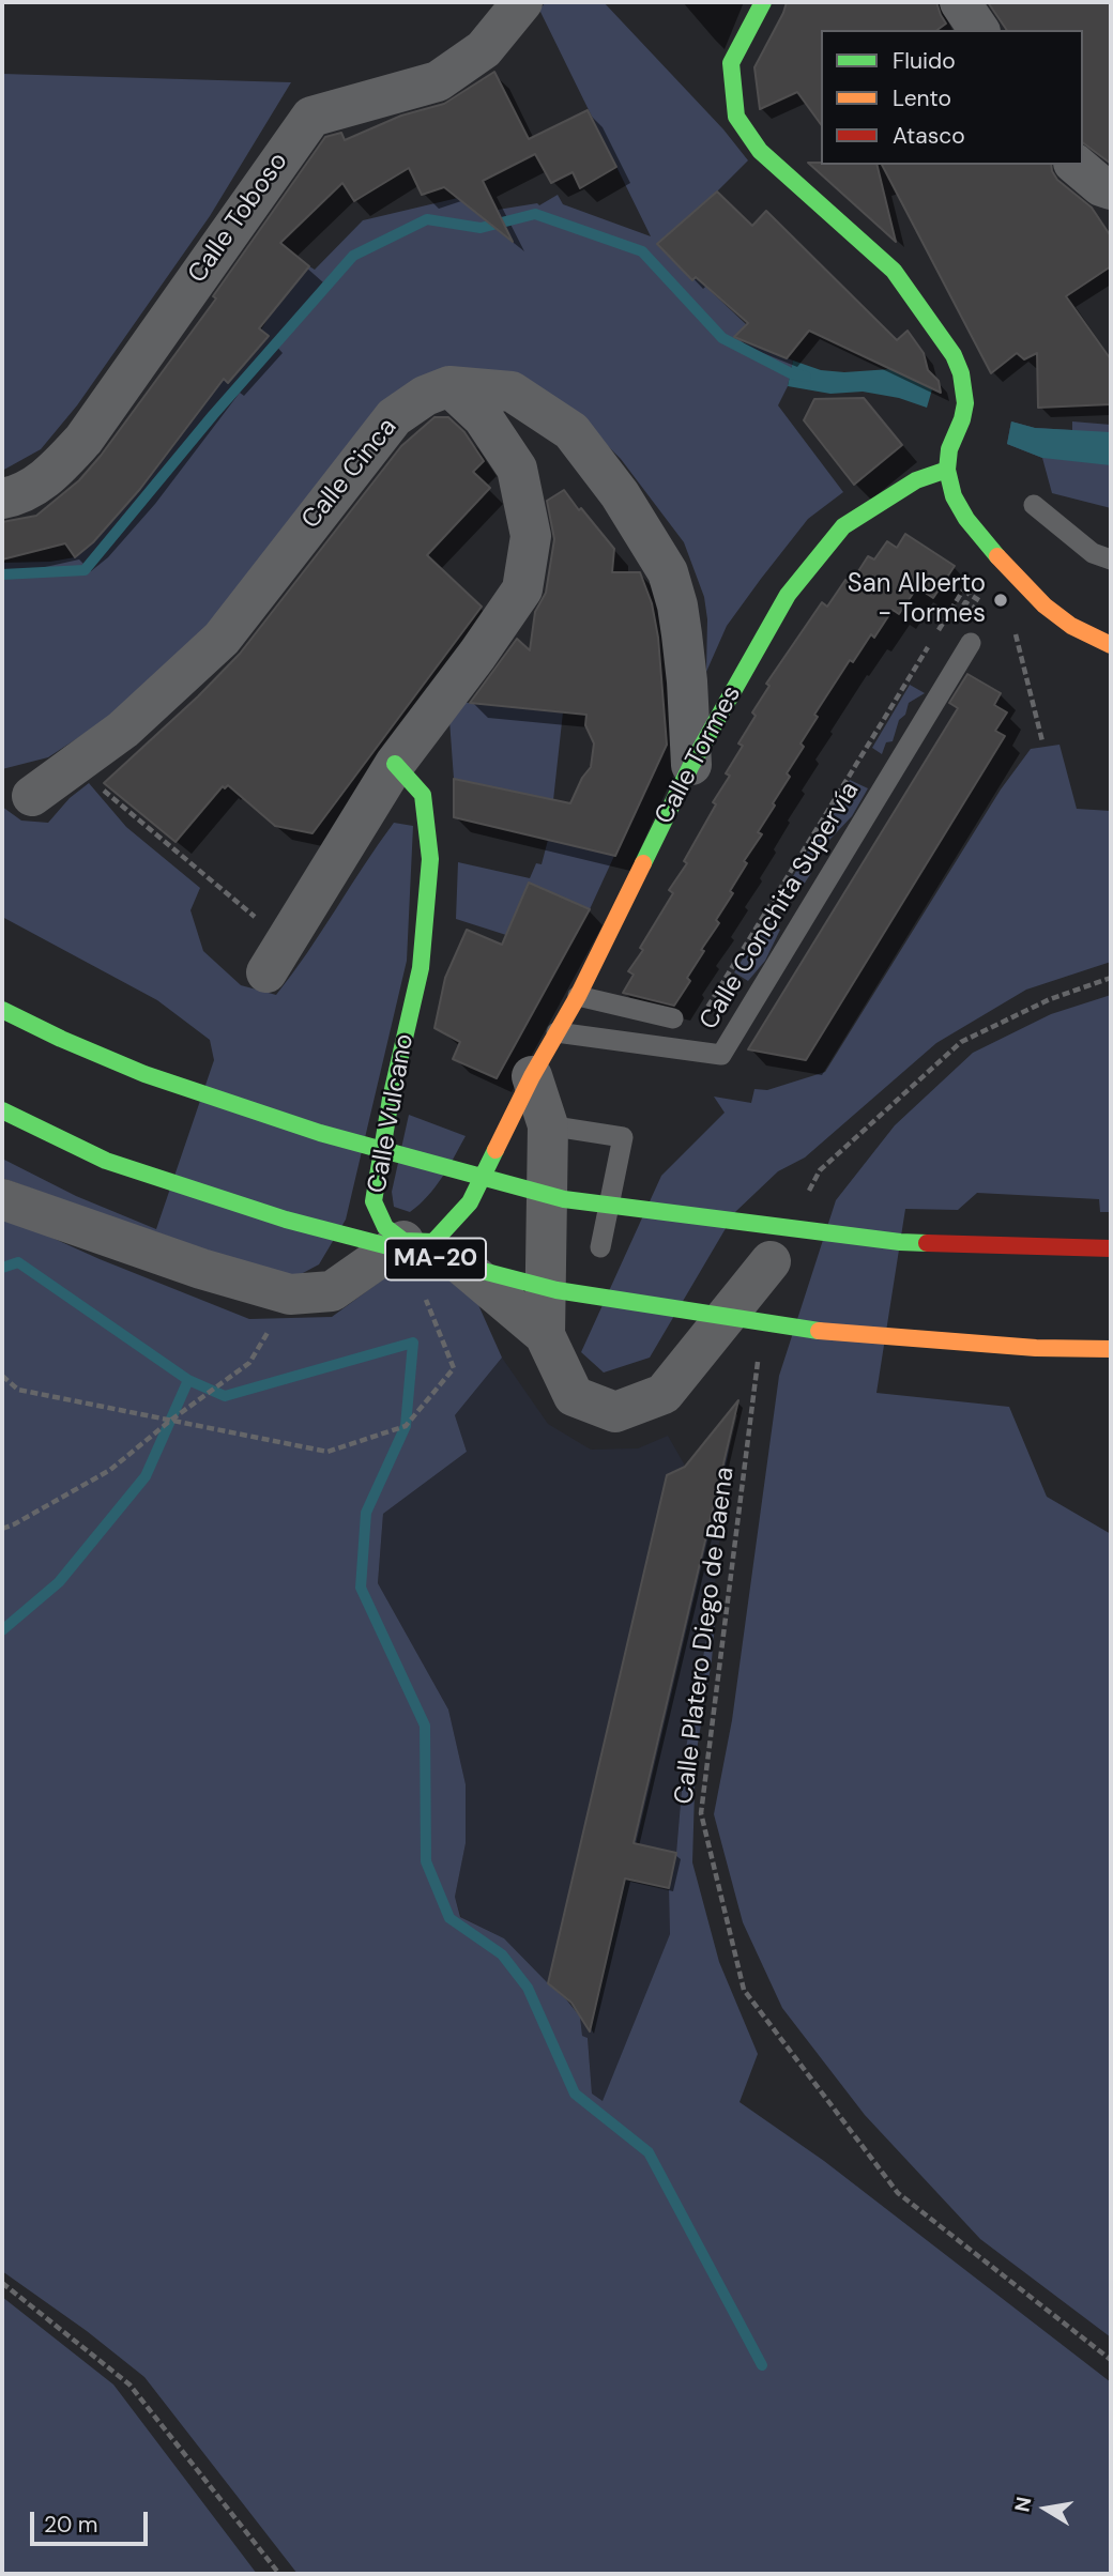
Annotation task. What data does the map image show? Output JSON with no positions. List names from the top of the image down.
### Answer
{
  "streets": {
    "main road": ["Calle Tormes", "Calle Vulcano", "MA-20"],
    "street": ["Calle Toboso", "Calle Cinca"],
    "lane": ["Calle Conchita Supervía"],
    "path": ["Calle Platero Diego de Baena"]
  },
  "crossings": [
    ["Calle Tormes", "Calle Conchita Supervía"]
  ],
  "places": ["San Alberto - Tormes"],
  "legend": ["Fluido", "Lento", "Atasco"],
  "scale_bar": "20 m",
  "north": "left"
}
